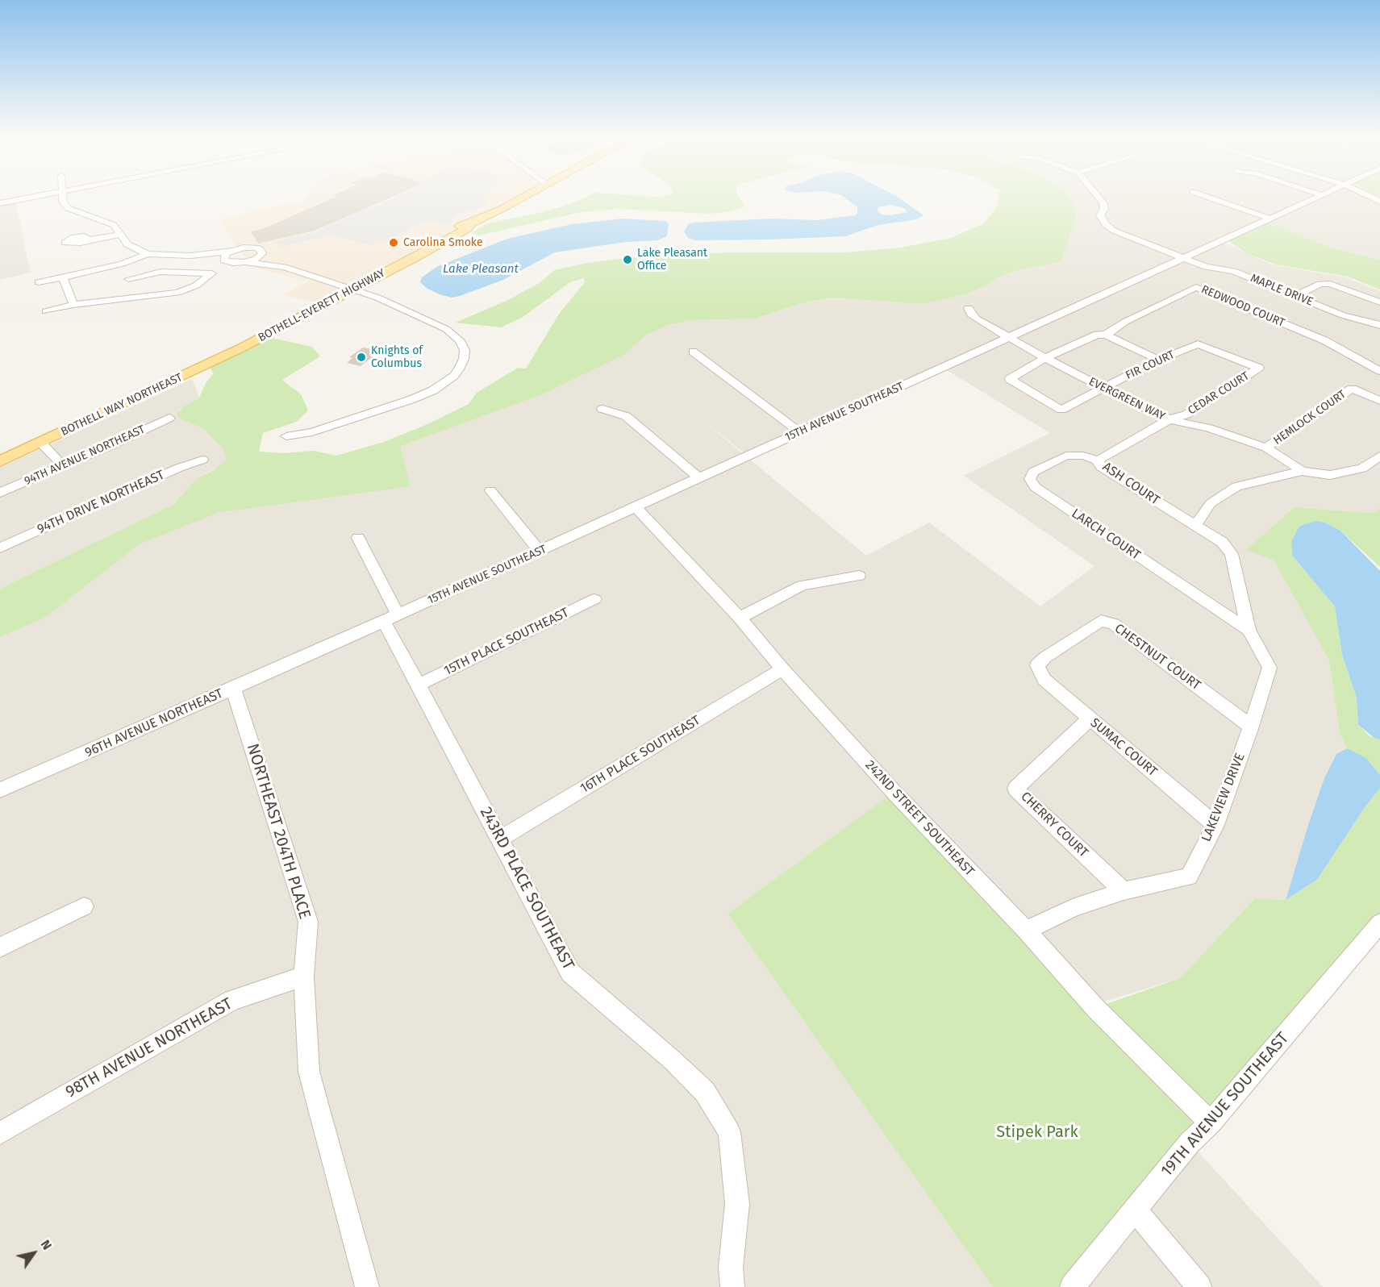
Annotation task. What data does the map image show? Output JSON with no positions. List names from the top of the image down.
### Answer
{
  "streets": {
    "main road": ["BOTHELL-EVERETT HIGHWAY", "BOTHELL WAY NORTHEAST"],
    "street": [
      "MAPLE DRIVE",
      "REDWOOD COURT",
      "FIR COURT",
      "CEDAR COURT",
      "EVERGREEN WAY",
      "15TH AVENUE SOUTHEAST",
      "HEMLOCK COURT",
      "94TH AVENUE NORTHEAST",
      "ASH COURT",
      "94TH DRIVE NORTHEAST",
      "LARCH COURT",
      "15TH PLACE SOUTHEAST",
      "CHESTNUT COURT",
      "96TH AVENUE NORTHEAST",
      "SUMAC COURT",
      "16TH PLACE SOUTHEAST",
      "LAKEVIEW DRIVE",
      "242ND STREET SOUTHEAST",
      "CHERRY COURT",
      "NORTHEAST 204TH PLACE",
      "243RD PLACE SOUTHEAST",
      "98TH AVENUE NORTHEAST",
      "19TH AVENUE SOUTHEAST"
    ]
  },
  "crossings": [
    ["MAPLE DRIVE", "15TH AVENUE SOUTHEAST"],
    ["BOTHELL-EVERETT HIGHWAY", "BOTHELL WAY NORTHEAST"],
    ["FIR COURT", "CEDAR COURT"],
    ["FIR COURT", "EVERGREEN WAY"],
    ["CEDAR COURT", "EVERGREEN WAY"],
    ["CEDAR COURT", "ASH COURT"],
    ["EVERGREEN WAY", "15TH AVENUE SOUTHEAST"],
    ["EVERGREEN WAY", "HEMLOCK COURT"],
    ["EVERGREEN WAY", "ASH COURT"],
    ["15TH AVENUE SOUTHEAST", "96TH AVENUE NORTHEAST"],
    ["15TH AVENUE SOUTHEAST", "242ND STREET SOUTHEAST"],
    ["15TH AVENUE SOUTHEAST", "243RD PLACE SOUTHEAST"],
    ["ASH COURT", "LARCH COURT"],
    ["ASH COURT", "LAKEVIEW DRIVE"],
    ["LARCH COURT", "LAKEVIEW DRIVE"],
    ["15TH PLACE SOUTHEAST", "243RD PLACE SOUTHEAST"],
    ["CHESTNUT COURT", "SUMAC COURT"],
    ["CHESTNUT COURT", "LAKEVIEW DRIVE"],
    ["96TH AVENUE NORTHEAST", "NORTHEAST 204TH PLACE"],
    ["SUMAC COURT", "LAKEVIEW DRIVE"],
    ["SUMAC COURT", "CHERRY COURT"],
    ["16TH PLACE SOUTHEAST", "242ND STREET SOUTHEAST"],
    ["16TH PLACE SOUTHEAST", "243RD PLACE SOUTHEAST"],
    ["LAKEVIEW DRIVE", "242ND STREET SOUTHEAST"],
    ["LAKEVIEW DRIVE", "CHERRY COURT"],
    ["242ND STREET SOUTHEAST", "19TH AVENUE SOUTHEAST"],
    ["NORTHEAST 204TH PLACE", "98TH AVENUE NORTHEAST"]
  ],
  "water": ["Lake Pleasant"],
  "parks": ["Stipek Park"],
  "places": ["Carolina Smoke", "Lake Pleasant Office", "Knights of Columbus"],
  "north": "top right"
}
